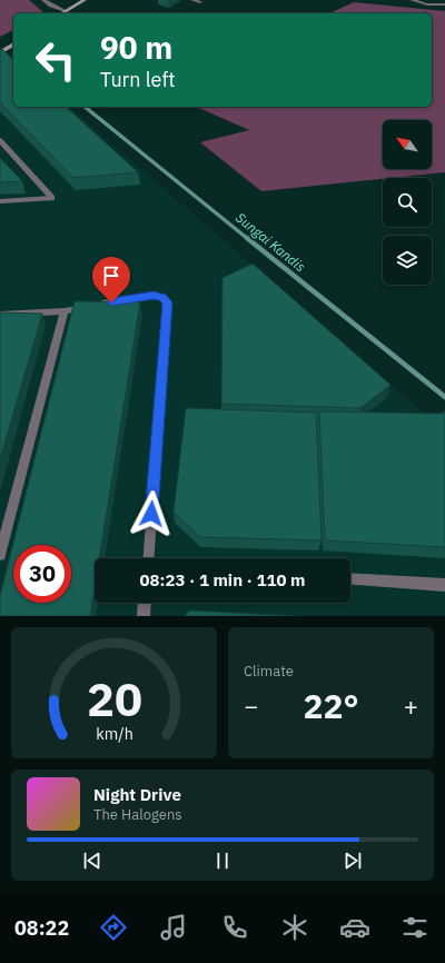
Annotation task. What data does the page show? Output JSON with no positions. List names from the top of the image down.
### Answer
{
  "water": ["Sungai Kandis"],
  "north": "top left",
  "page": {
    "turn": ["90 m", "Turn left"],
    "limit": "30",
    "trip": "08:23 · 1 min · 110 m",
    "tile": "Climate",
    "heat": ["−", "22°", "+"],
    "song": ["Night Drive", "The Halogens"],
    "tabs": "08:22",
    "gauge": ["20", "km/h"]
  }
}
